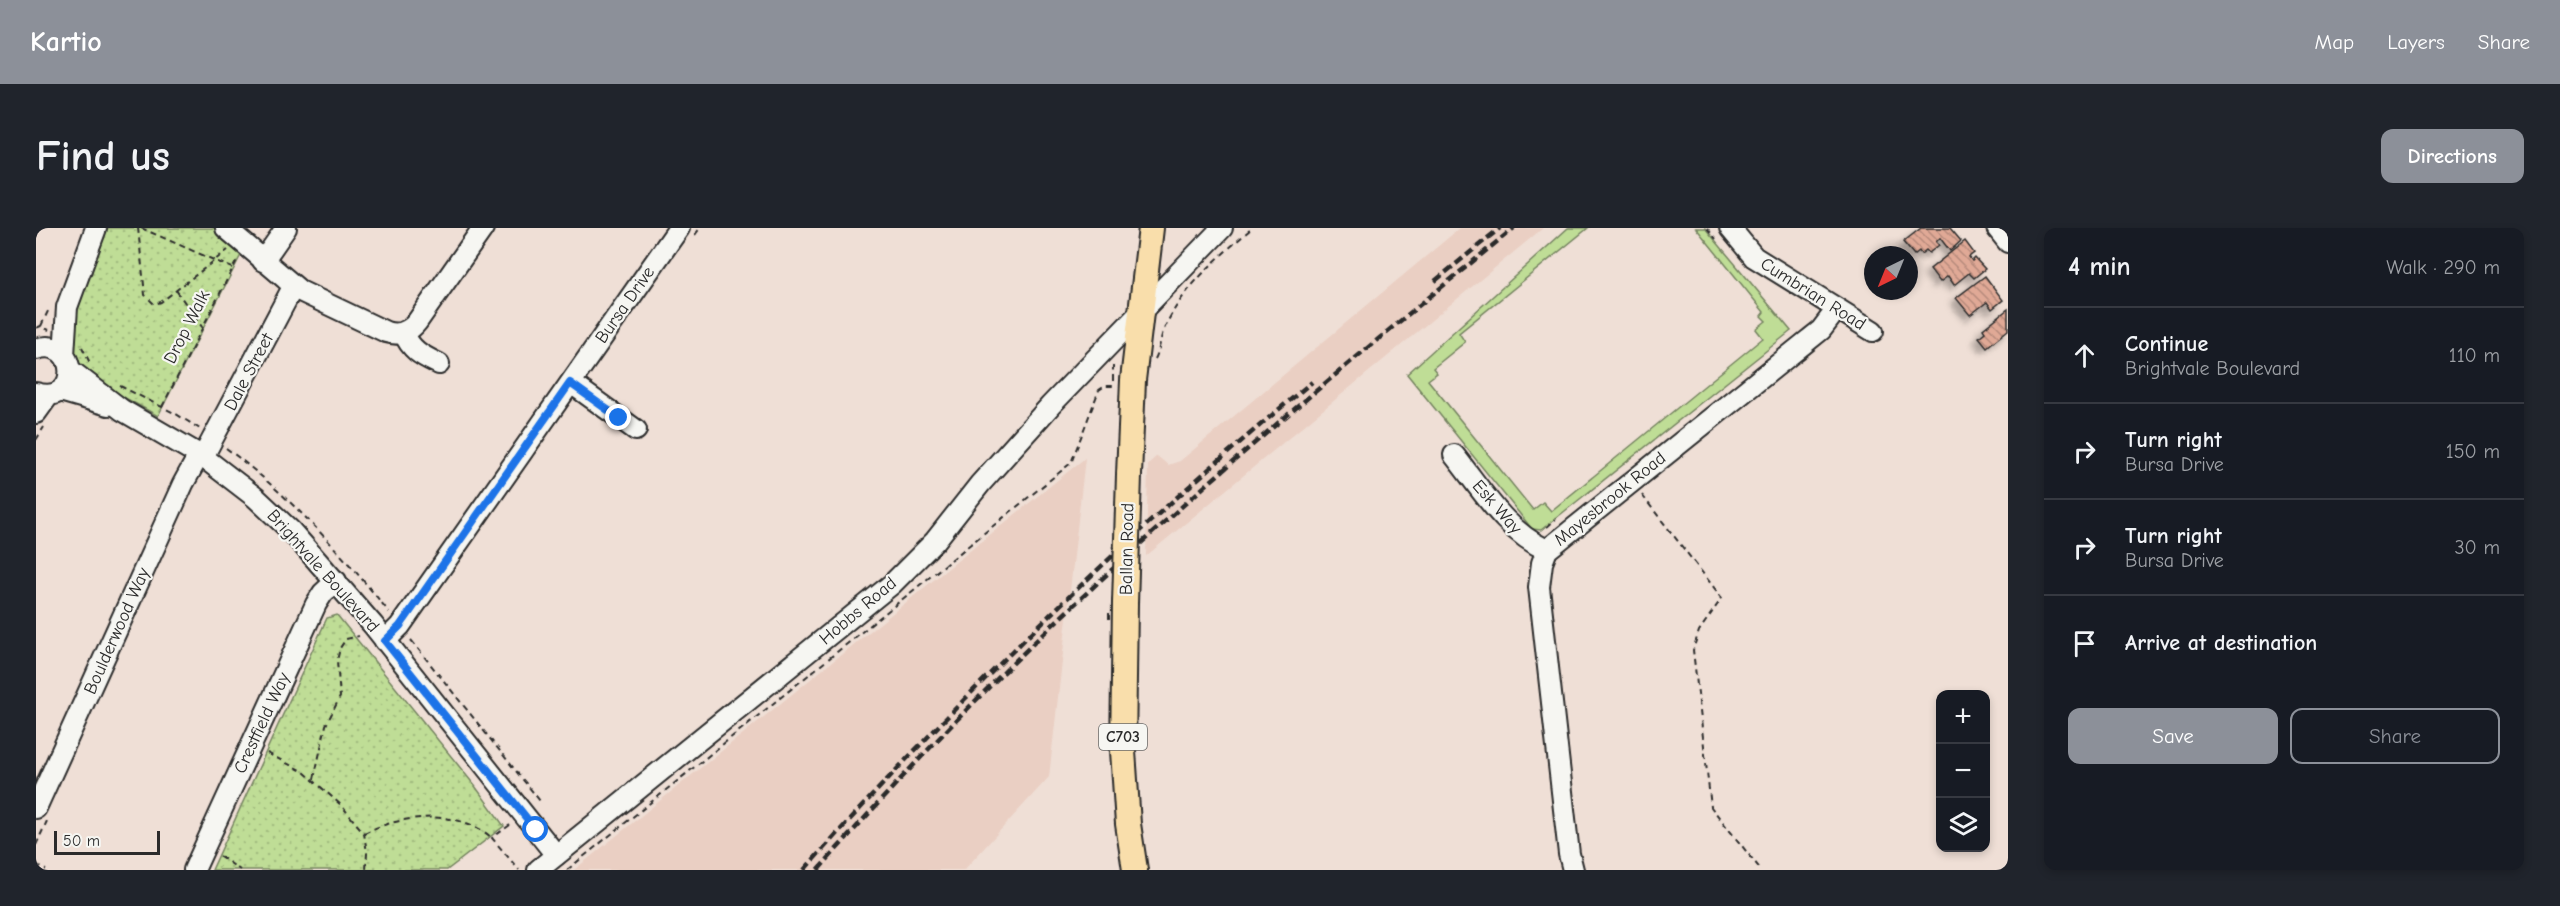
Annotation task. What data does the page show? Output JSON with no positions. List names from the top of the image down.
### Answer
{
  "streets": {
    "main road": ["Ballan Road", "C703"],
    "street": [
      "Cumbrian Road",
      "Bursa Drive",
      "Dale Street",
      "Mayesbrook Road",
      "Esk Way",
      "Brightvale Boulevard",
      "Hobbs Road",
      "Boulderwood Way",
      "Crestfield Way"
    ],
    "path": ["Drop Walk"]
  },
  "crossings": [
    ["Cumbrian Road", "Mayesbrook Road"],
    ["Bursa Drive", "Brightvale Boulevard"],
    ["Dale Street", "Brightvale Boulevard"],
    ["Dale Street", "Boulderwood Way"],
    ["Mayesbrook Road", "Esk Way"],
    ["Ballan Road", "Hobbs Road"],
    ["Brightvale Boulevard", "Hobbs Road"],
    ["Brightvale Boulevard", "Boulderwood Way"],
    ["Brightvale Boulevard", "Crestfield Way"]
  ],
  "scale_bar": "50 m",
  "north": "bottom left",
  "page": {
    "header": "Kartio",
    "nav": ["Map", "Layers", "Share"],
    "buttons": [
      "Directions",
      ["Save", "Share"]
    ],
    "title": "Find us",
    "heading": ["4 min", "Walk · 290 m"],
    "list": [
      ["Continue", "Brightvale Boulevard", "110 m"],
      ["Turn right", "Bursa Drive", "150 m"],
      ["Turn right", "Bursa Drive", "30 m"],
      "Arrive at destination"
    ],
    "map_buttons": ["+", "−"],
    "scale": "50 m"
  }
}
